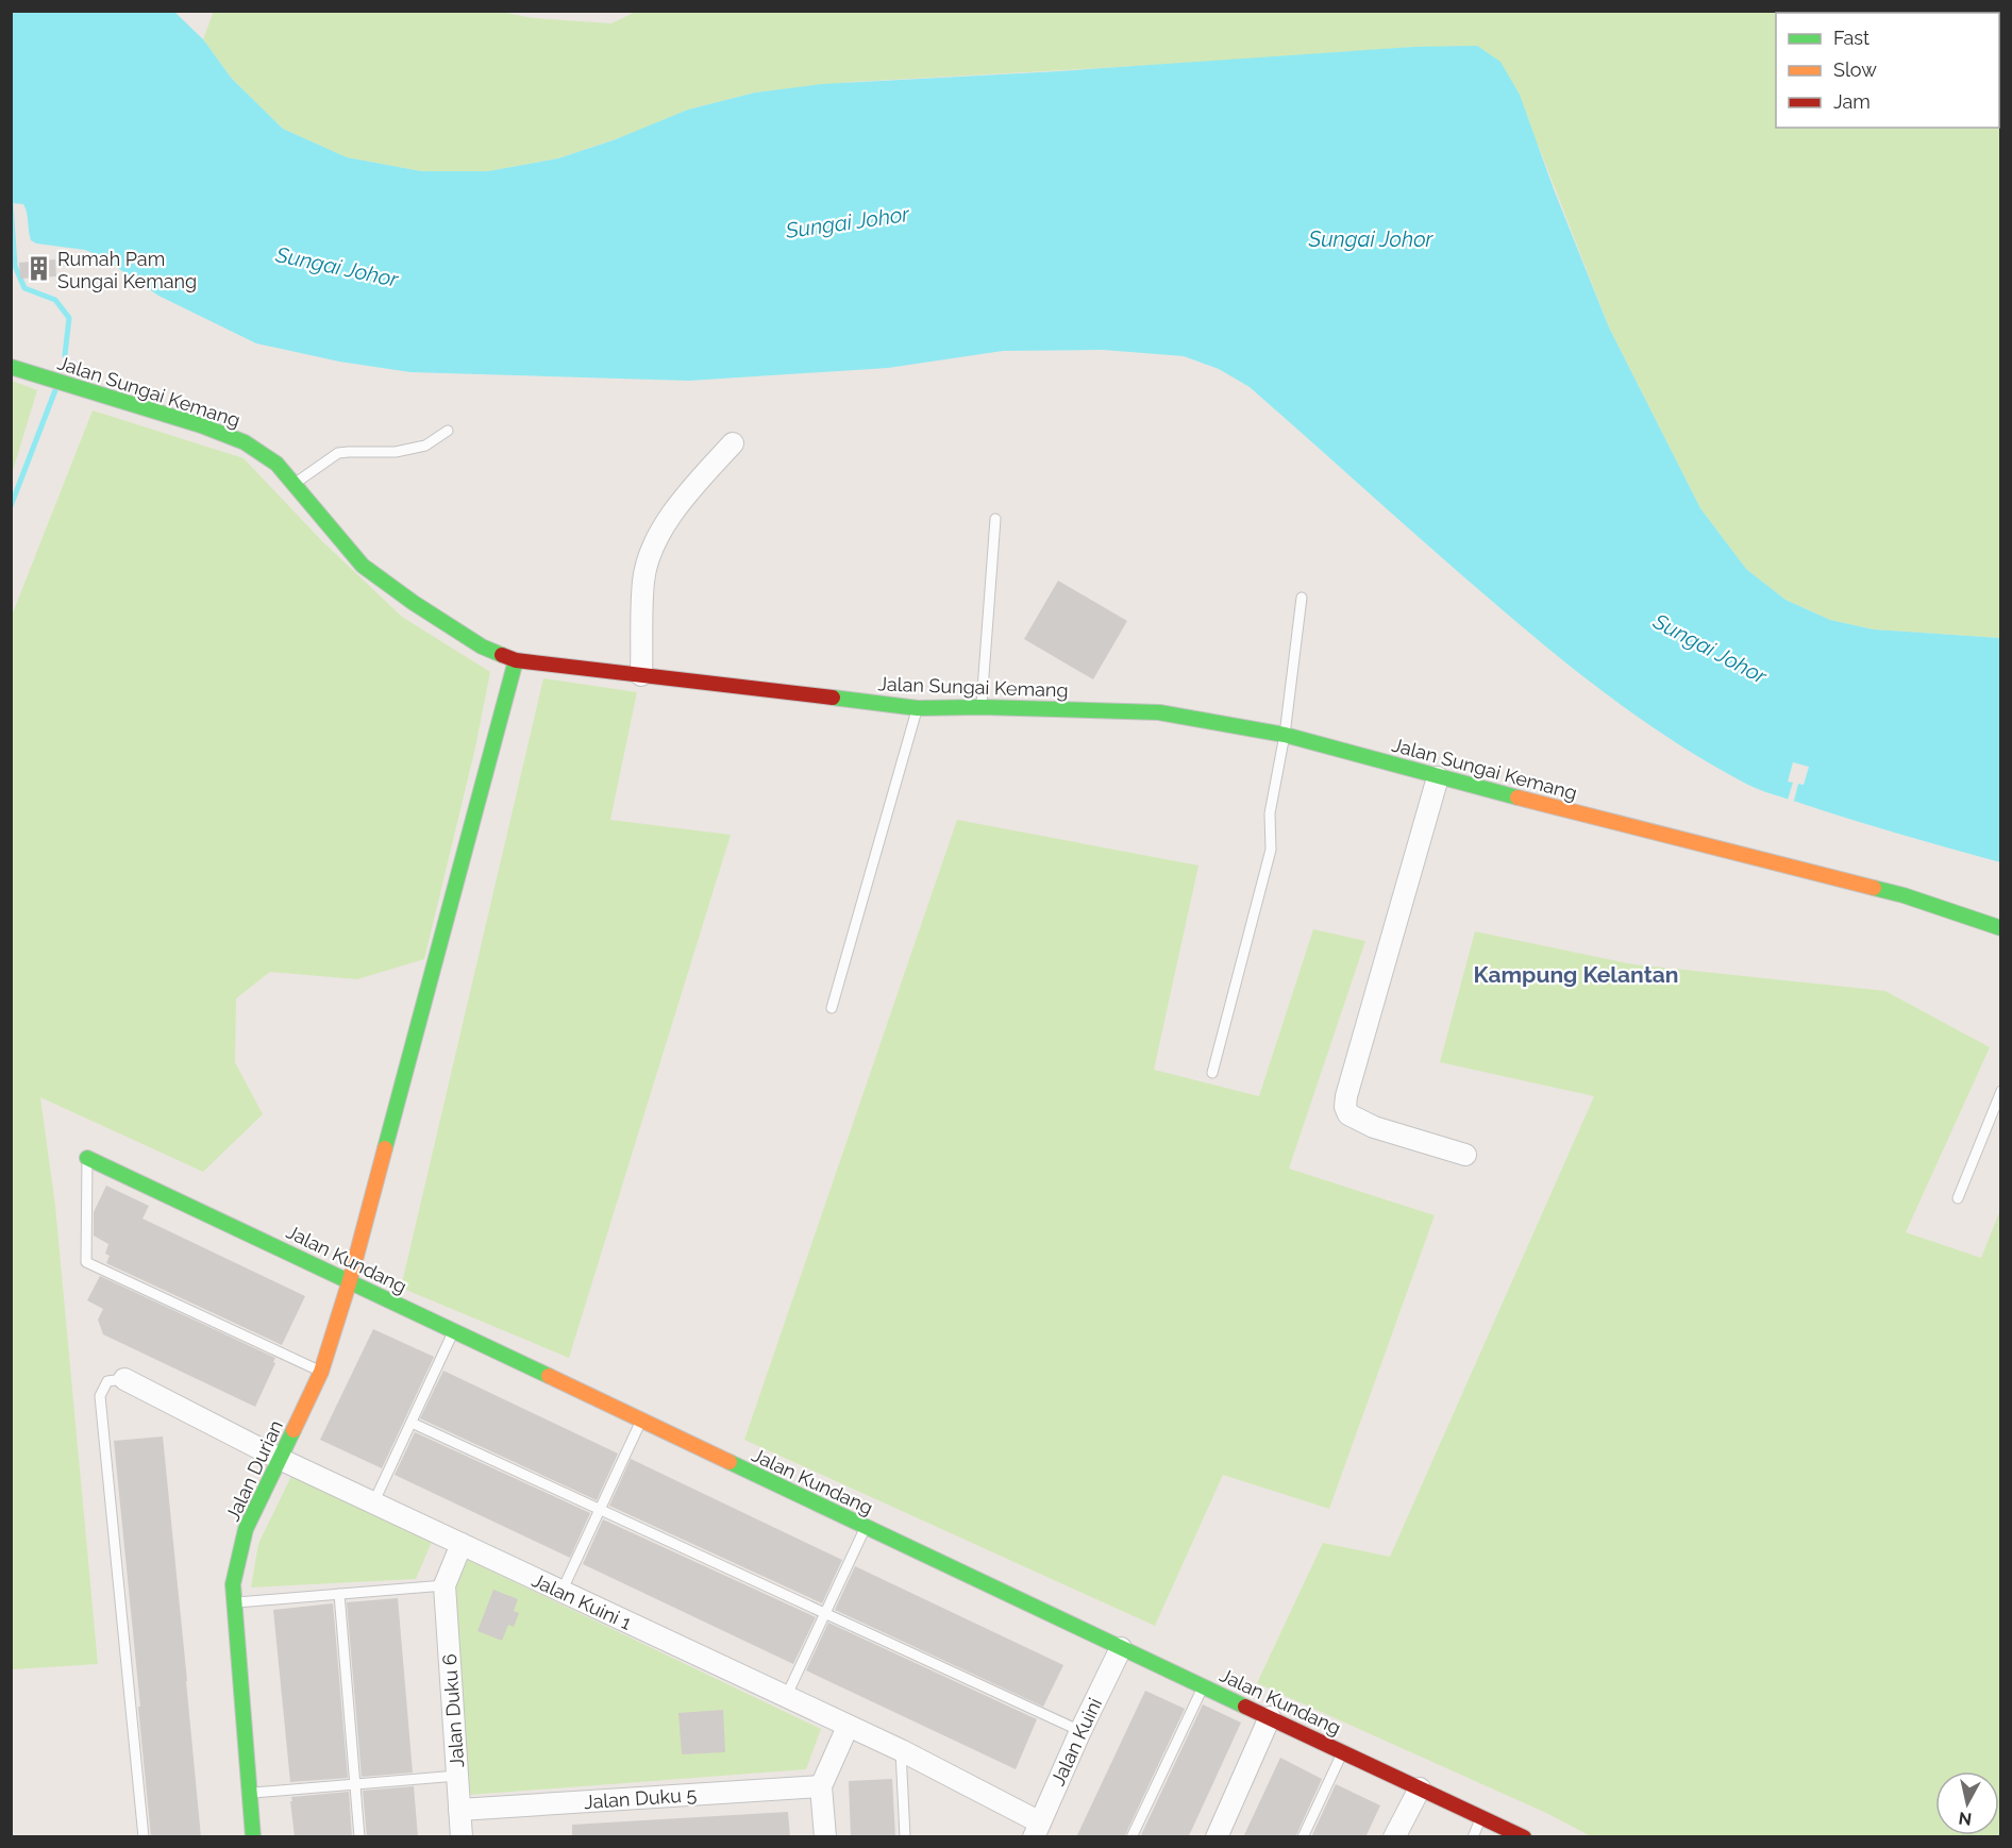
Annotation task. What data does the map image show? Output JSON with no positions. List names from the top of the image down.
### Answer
{
  "streets": {
    "street": [
      "Jalan Sungai Kemang",
      "Jalan Kundang",
      "Jalan Durian",
      "Jalan Kuini 1",
      "Jalan Duku 6",
      "Jalan Kuini",
      "Jalan Duku 5"
    ]
  },
  "crossings": [
    ["Jalan Sungai Kemang", "Jalan Durian"],
    ["Jalan Kundang", "Jalan Durian"],
    ["Jalan Kundang", "Jalan Kuini"],
    ["Jalan Durian", "Jalan Kuini 1"],
    ["Jalan Kuini 1", "Jalan Kuini"],
    ["Jalan Duku 6", "Jalan Duku 5"]
  ],
  "districts": ["Kampung Kelantan"],
  "water": ["Sungai Johor"],
  "places": {
    "building": ["Rumah Pam Sungai Kemang"]
  },
  "legend": ["Fast", "Slow", "Jam"],
  "north": "bottom"
}
